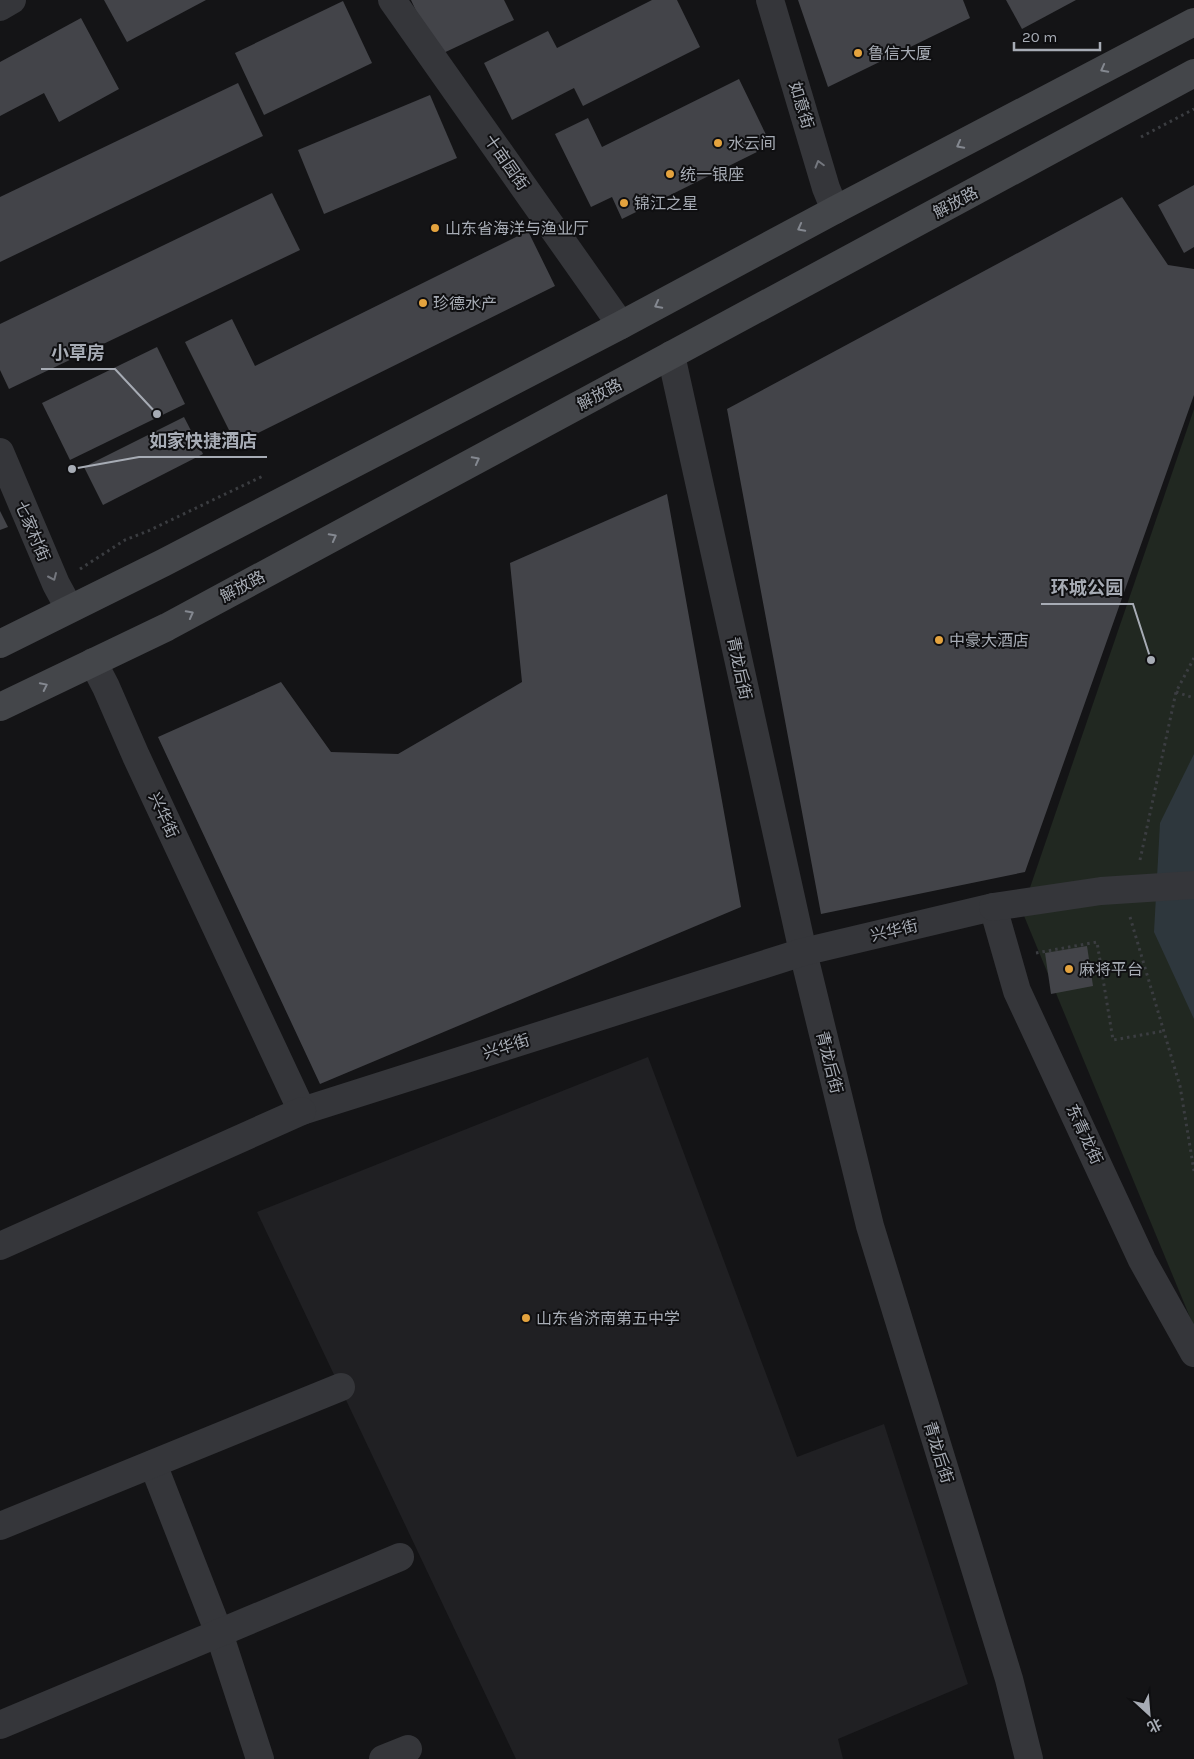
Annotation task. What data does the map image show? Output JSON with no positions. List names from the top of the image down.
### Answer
{
  "streets": {
    "main road": ["解放路"],
    "street": [
      "如意街",
      "十亩园街",
      "七家村街",
      "青龙后街",
      "兴华街",
      "东青龙街"
    ]
  },
  "crossings": [
    ["解放路", "青龙后街"],
    ["解放路", "兴华街"],
    ["青龙后街", "兴华街"],
    ["兴华街", "东青龙街"]
  ],
  "one_way": ["如意街", "七家村街"],
  "places": [
    "鲁信大厦",
    "水云间",
    "统一银座",
    "锦江之星",
    "山东省海洋与渔业厅",
    "珍德水产",
    "小草房",
    "如家快捷酒店",
    "中豪大酒店",
    "环城公园",
    "麻将平台",
    "山东省济南第五中学"
  ],
  "scale_bar": "20 m",
  "north": "bottom right"
}
